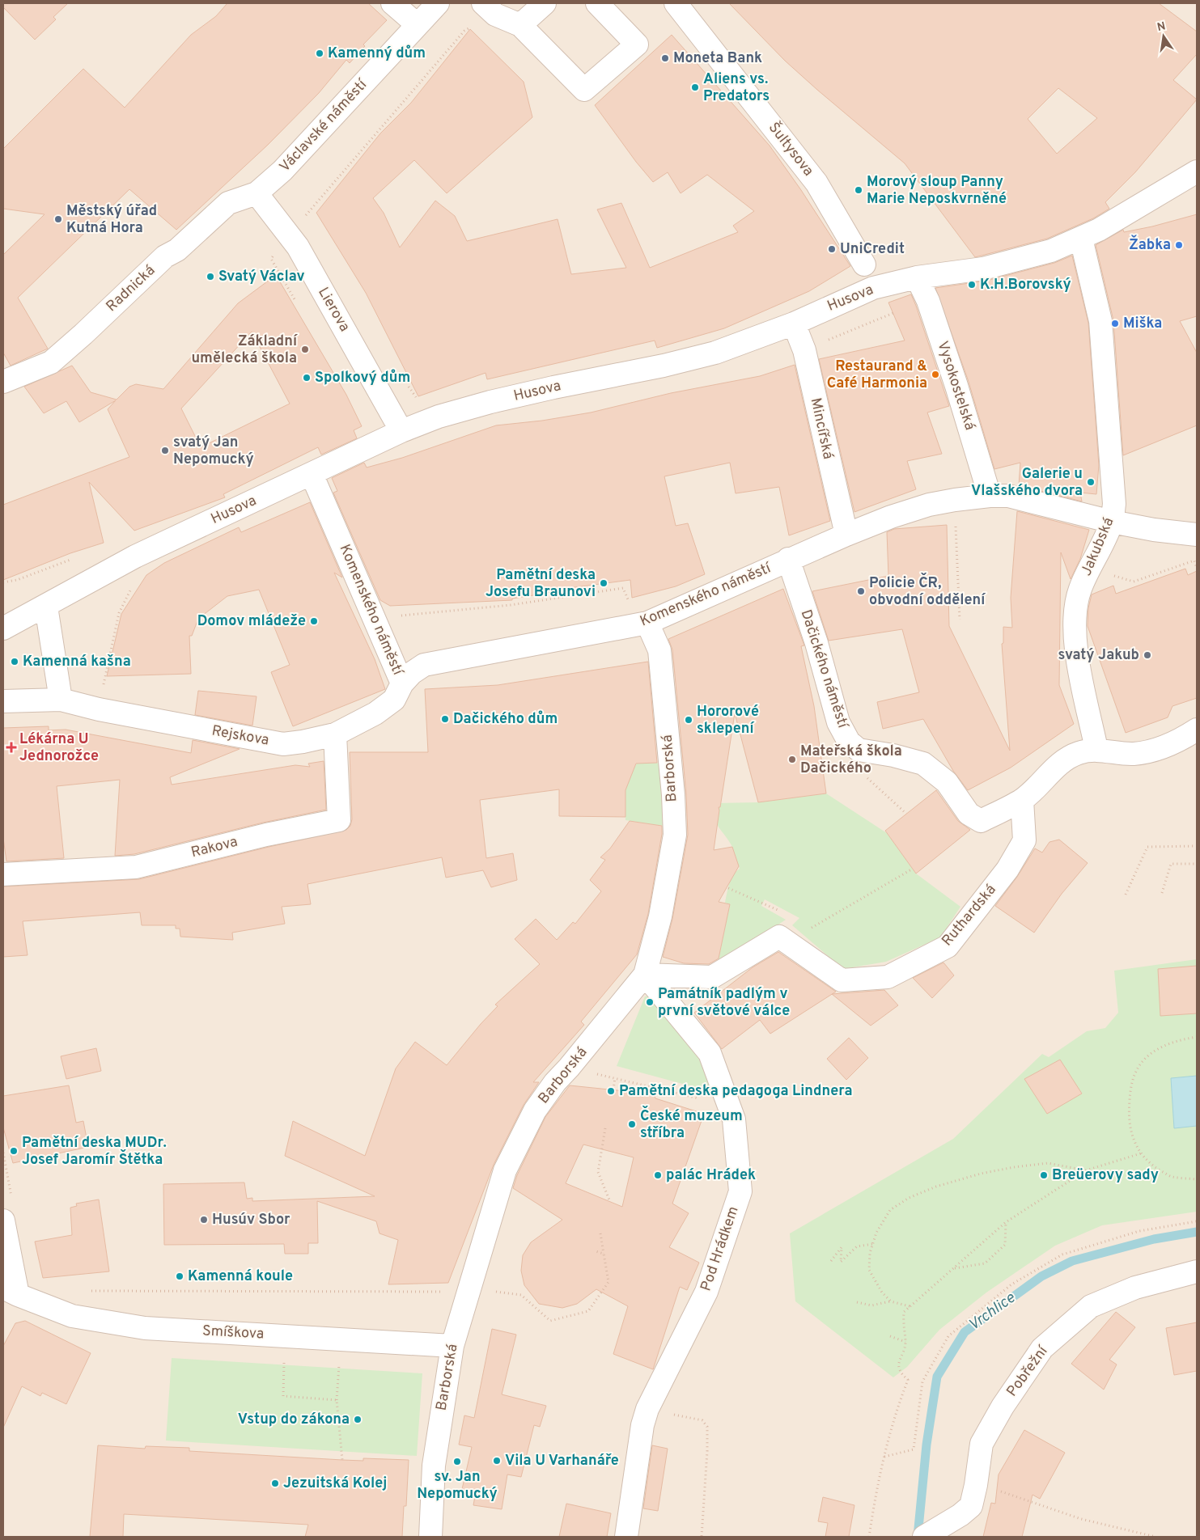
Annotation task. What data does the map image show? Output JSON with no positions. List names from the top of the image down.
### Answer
{
  "streets": {
    "street": [
      "Václavské náměstí",
      "Šultysova",
      "Radnická",
      "Husova",
      "Lierova",
      "Vysokostelská",
      "Mincířská",
      "Jakubská",
      "Komenského náměstí",
      "Dačického náměstí",
      "Rejskova",
      "Barborská",
      "Rakova",
      "Ruthardská",
      "Pod Hrádkem",
      "Smíškova",
      "Pobřežní"
    ]
  },
  "crossings": [
    ["Václavské náměstí", "Radnická"],
    ["Václavské náměstí", "Lierova"],
    ["Radnická", "Lierova"],
    ["Husova", "Lierova"],
    ["Husova", "Vysokostelská"],
    ["Husova", "Mincířská"],
    ["Husova", "Jakubská"],
    ["Husova", "Komenského náměstí"],
    ["Vysokostelská", "Komenského náměstí"],
    ["Mincířská", "Komenského náměstí"],
    ["Jakubská", "Komenského náměstí"],
    ["Komenského náměstí", "Dačického náměstí"],
    ["Komenského náměstí", "Rejskova"],
    ["Komenského náměstí", "Barborská"],
    ["Rejskova", "Rakova"],
    ["Barborská", "Ruthardská"],
    ["Barborská", "Pod Hrádkem"],
    ["Barborská", "Smíškova"],
    ["Ruthardská", "Pod Hrádkem"]
  ],
  "water": ["Vrchlice"],
  "places": {
    "other": [
      "Kamenný dům",
      "Moneta Bank",
      "Aliens vs. Predators",
      "Morový sloup Panny Marie Neposkvrněné",
      "Městský úřad Kutná Hora",
      "Žabka",
      "UniCredit",
      "Svatý Václav",
      "K.H.Borovský",
      "Miška",
      "Základní umělecká škola",
      "Restaurand & Café Harmonia",
      "Spolkový dům",
      "svatý Jan Nepomucký",
      "Galerie u Vlašského dvora",
      "Pamětní deska Josefu Braunovi",
      "Policie ČR, obvodní oddělení",
      "Domov mládeže",
      "svatý Jakub",
      "Kamenná kašna",
      "Dačického dům",
      "Hororové sklepení",
      "Mateřská škola Dačického",
      "Památník padlým v první světové válce",
      "Pamětní deska pedagoga Lindnera",
      "České muzeum stříbra",
      "Pamětní deska MUDr. Josef Jaromír Štětka",
      "palác Hrádek",
      "Breüerovy sady",
      "Husúv Sbor",
      "Kamenná koule",
      "Vstup do zákona",
      "Vila U Varhanáře",
      "sv. Jan Nepomucký",
      "Jezuitská Kolej"
    ],
    "health": ["Lékárna U Jednorožce"]
  },
  "north": "top"
}
